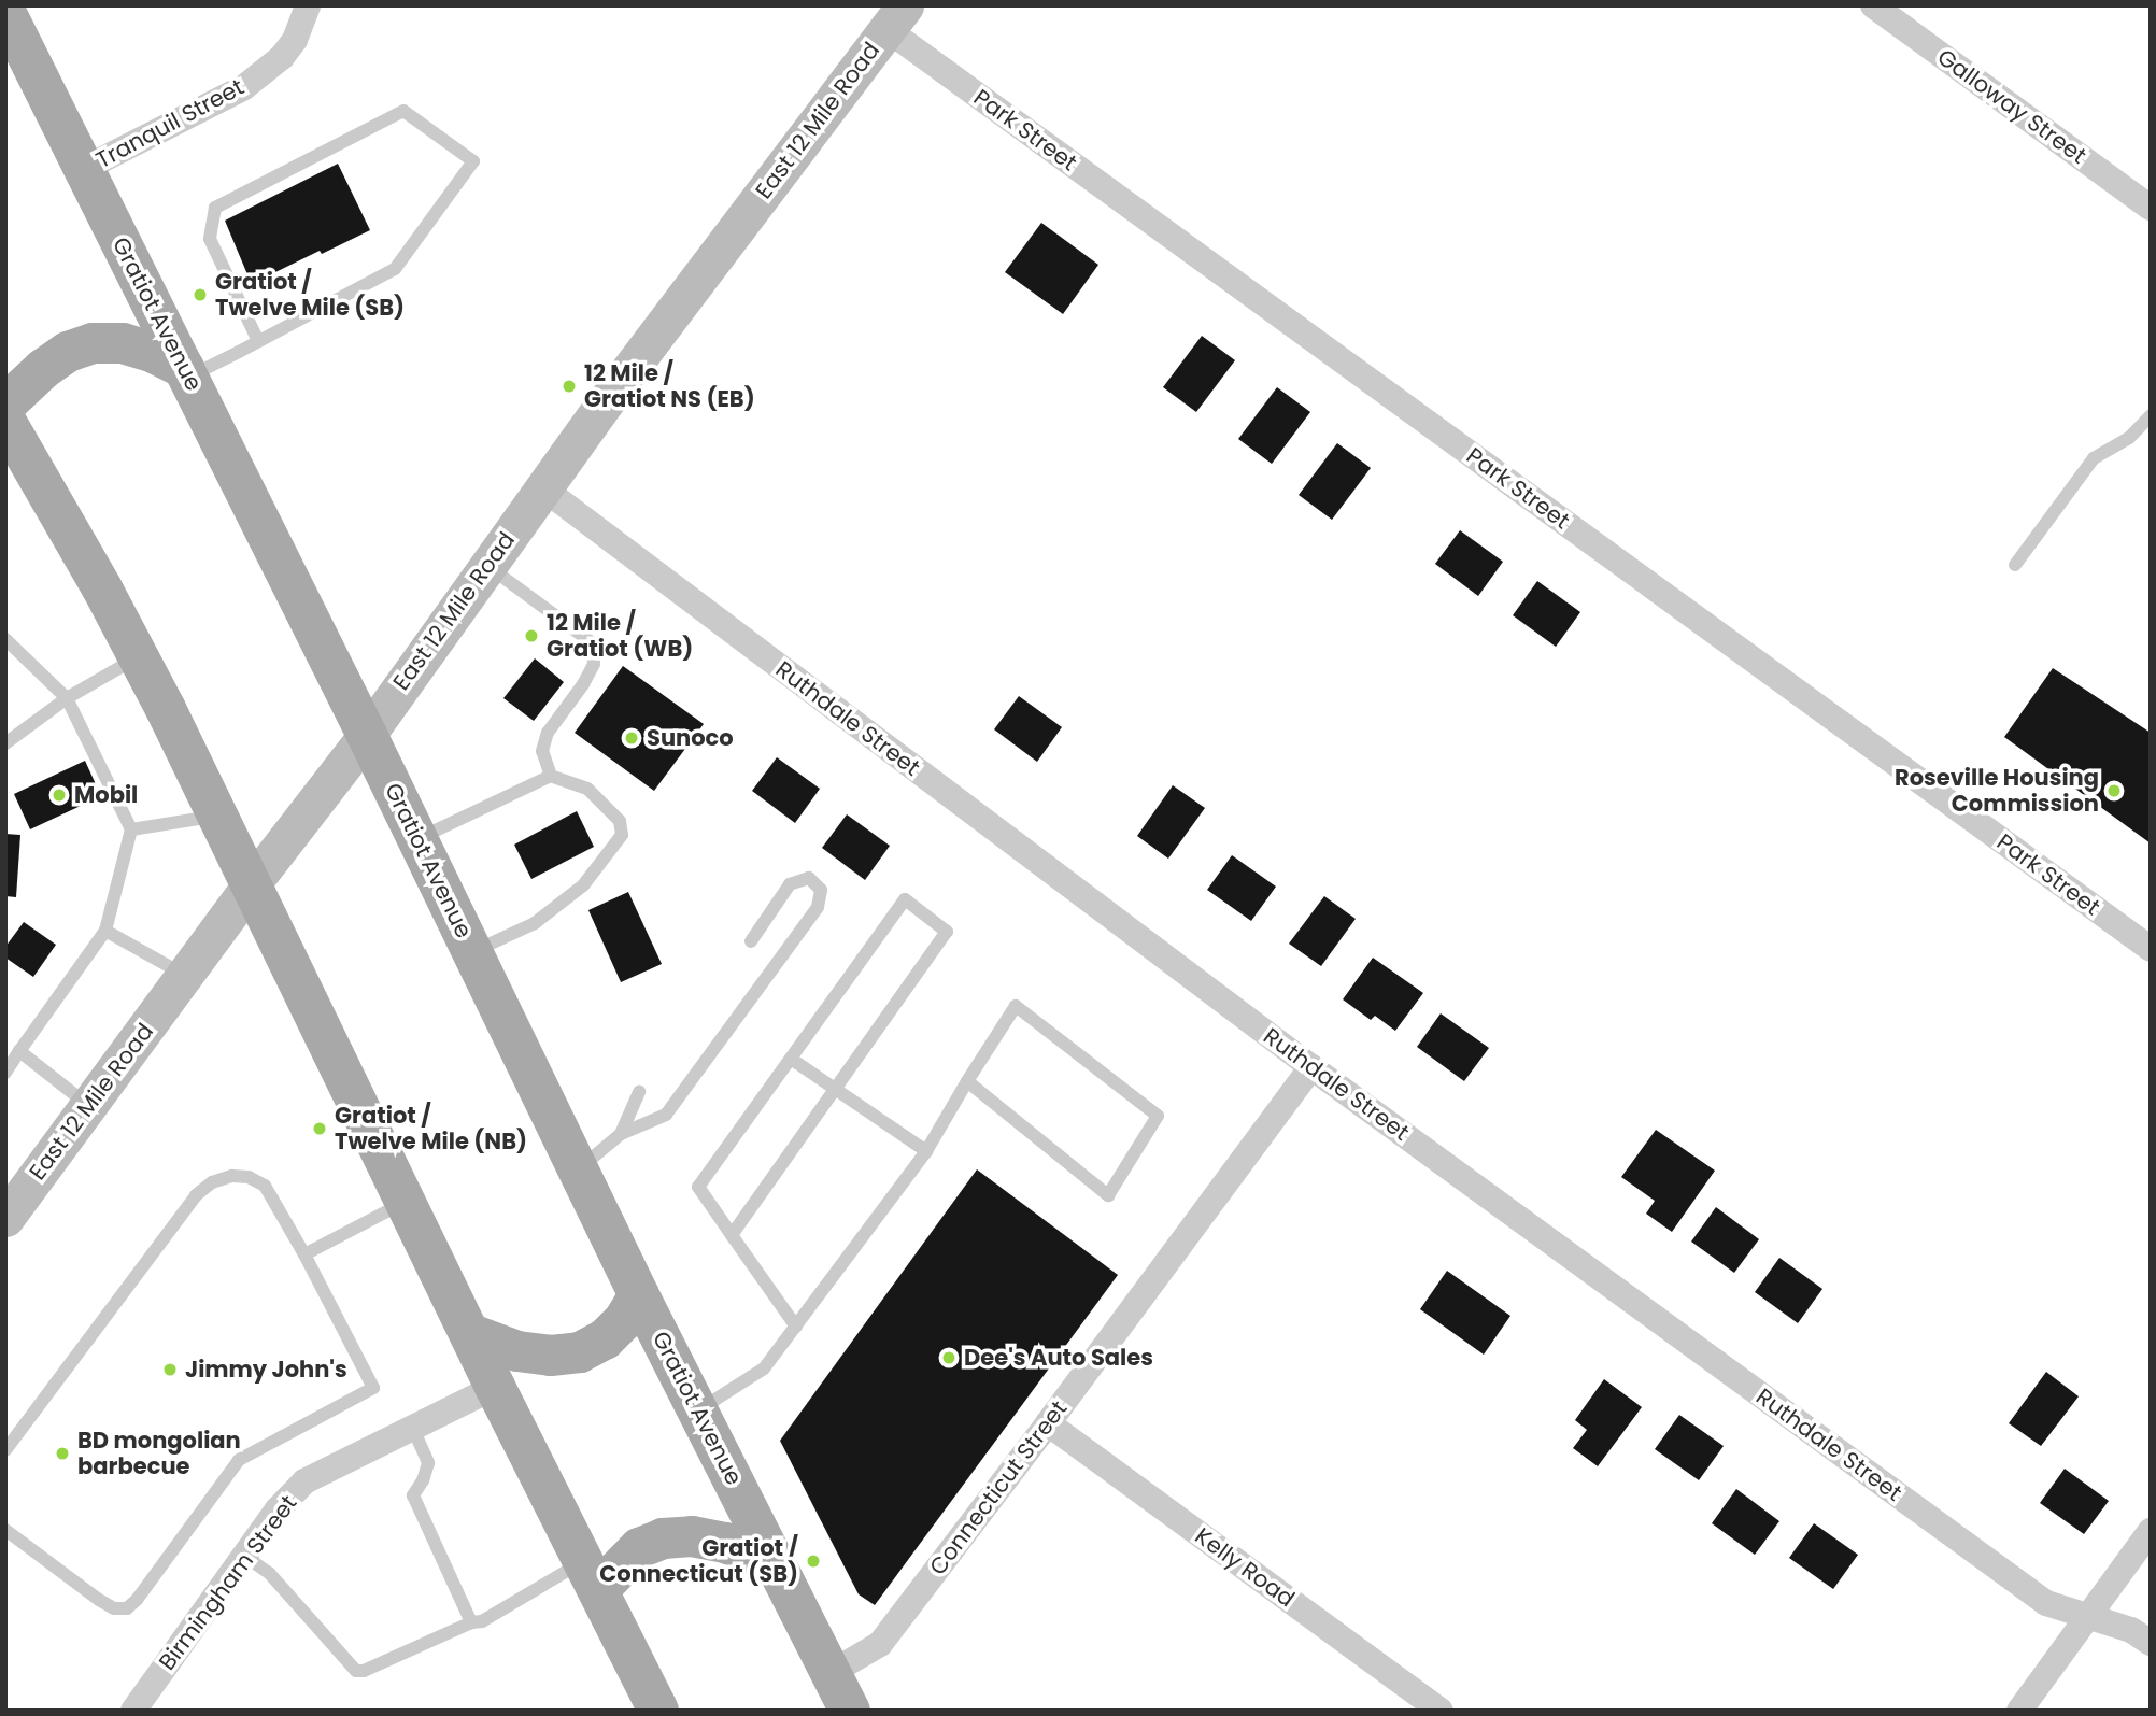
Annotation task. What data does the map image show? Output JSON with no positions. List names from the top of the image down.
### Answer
{
  "streets": {
    "main road": ["East 12 Mile Road", "Gratiot Avenue"],
    "street": [
      "Galloway Street",
      "Tranquil Street",
      "Park Street",
      "Ruthdale Street",
      "Connecticut Street",
      "Kelly Road",
      "Birmingham Street"
    ]
  },
  "crossings": [
    ["East 12 Mile Road", "Park Street"],
    ["East 12 Mile Road", "Gratiot Avenue"],
    ["East 12 Mile Road", "Ruthdale Street"],
    ["Tranquil Street", "Gratiot Avenue"],
    ["Gratiot Avenue", "Connecticut Street"],
    ["Ruthdale Street", "Connecticut Street"],
    ["Connecticut Street", "Kelly Road"]
  ],
  "places": [
    "Gratiot / Twelve Mile (SB)",
    "12 Mile / Gratiot NS (EB)",
    "12 Mile / Gratiot (WB)",
    "Sunoco",
    "Roseville Housing Commission",
    "Mobil",
    "Gratiot / Twelve Mile (NB)",
    "Dee's Auto Sales",
    "Jimmy John's",
    "BD mongolian barbecue",
    "Gratiot / Connecticut (SB)"
  ]
}
